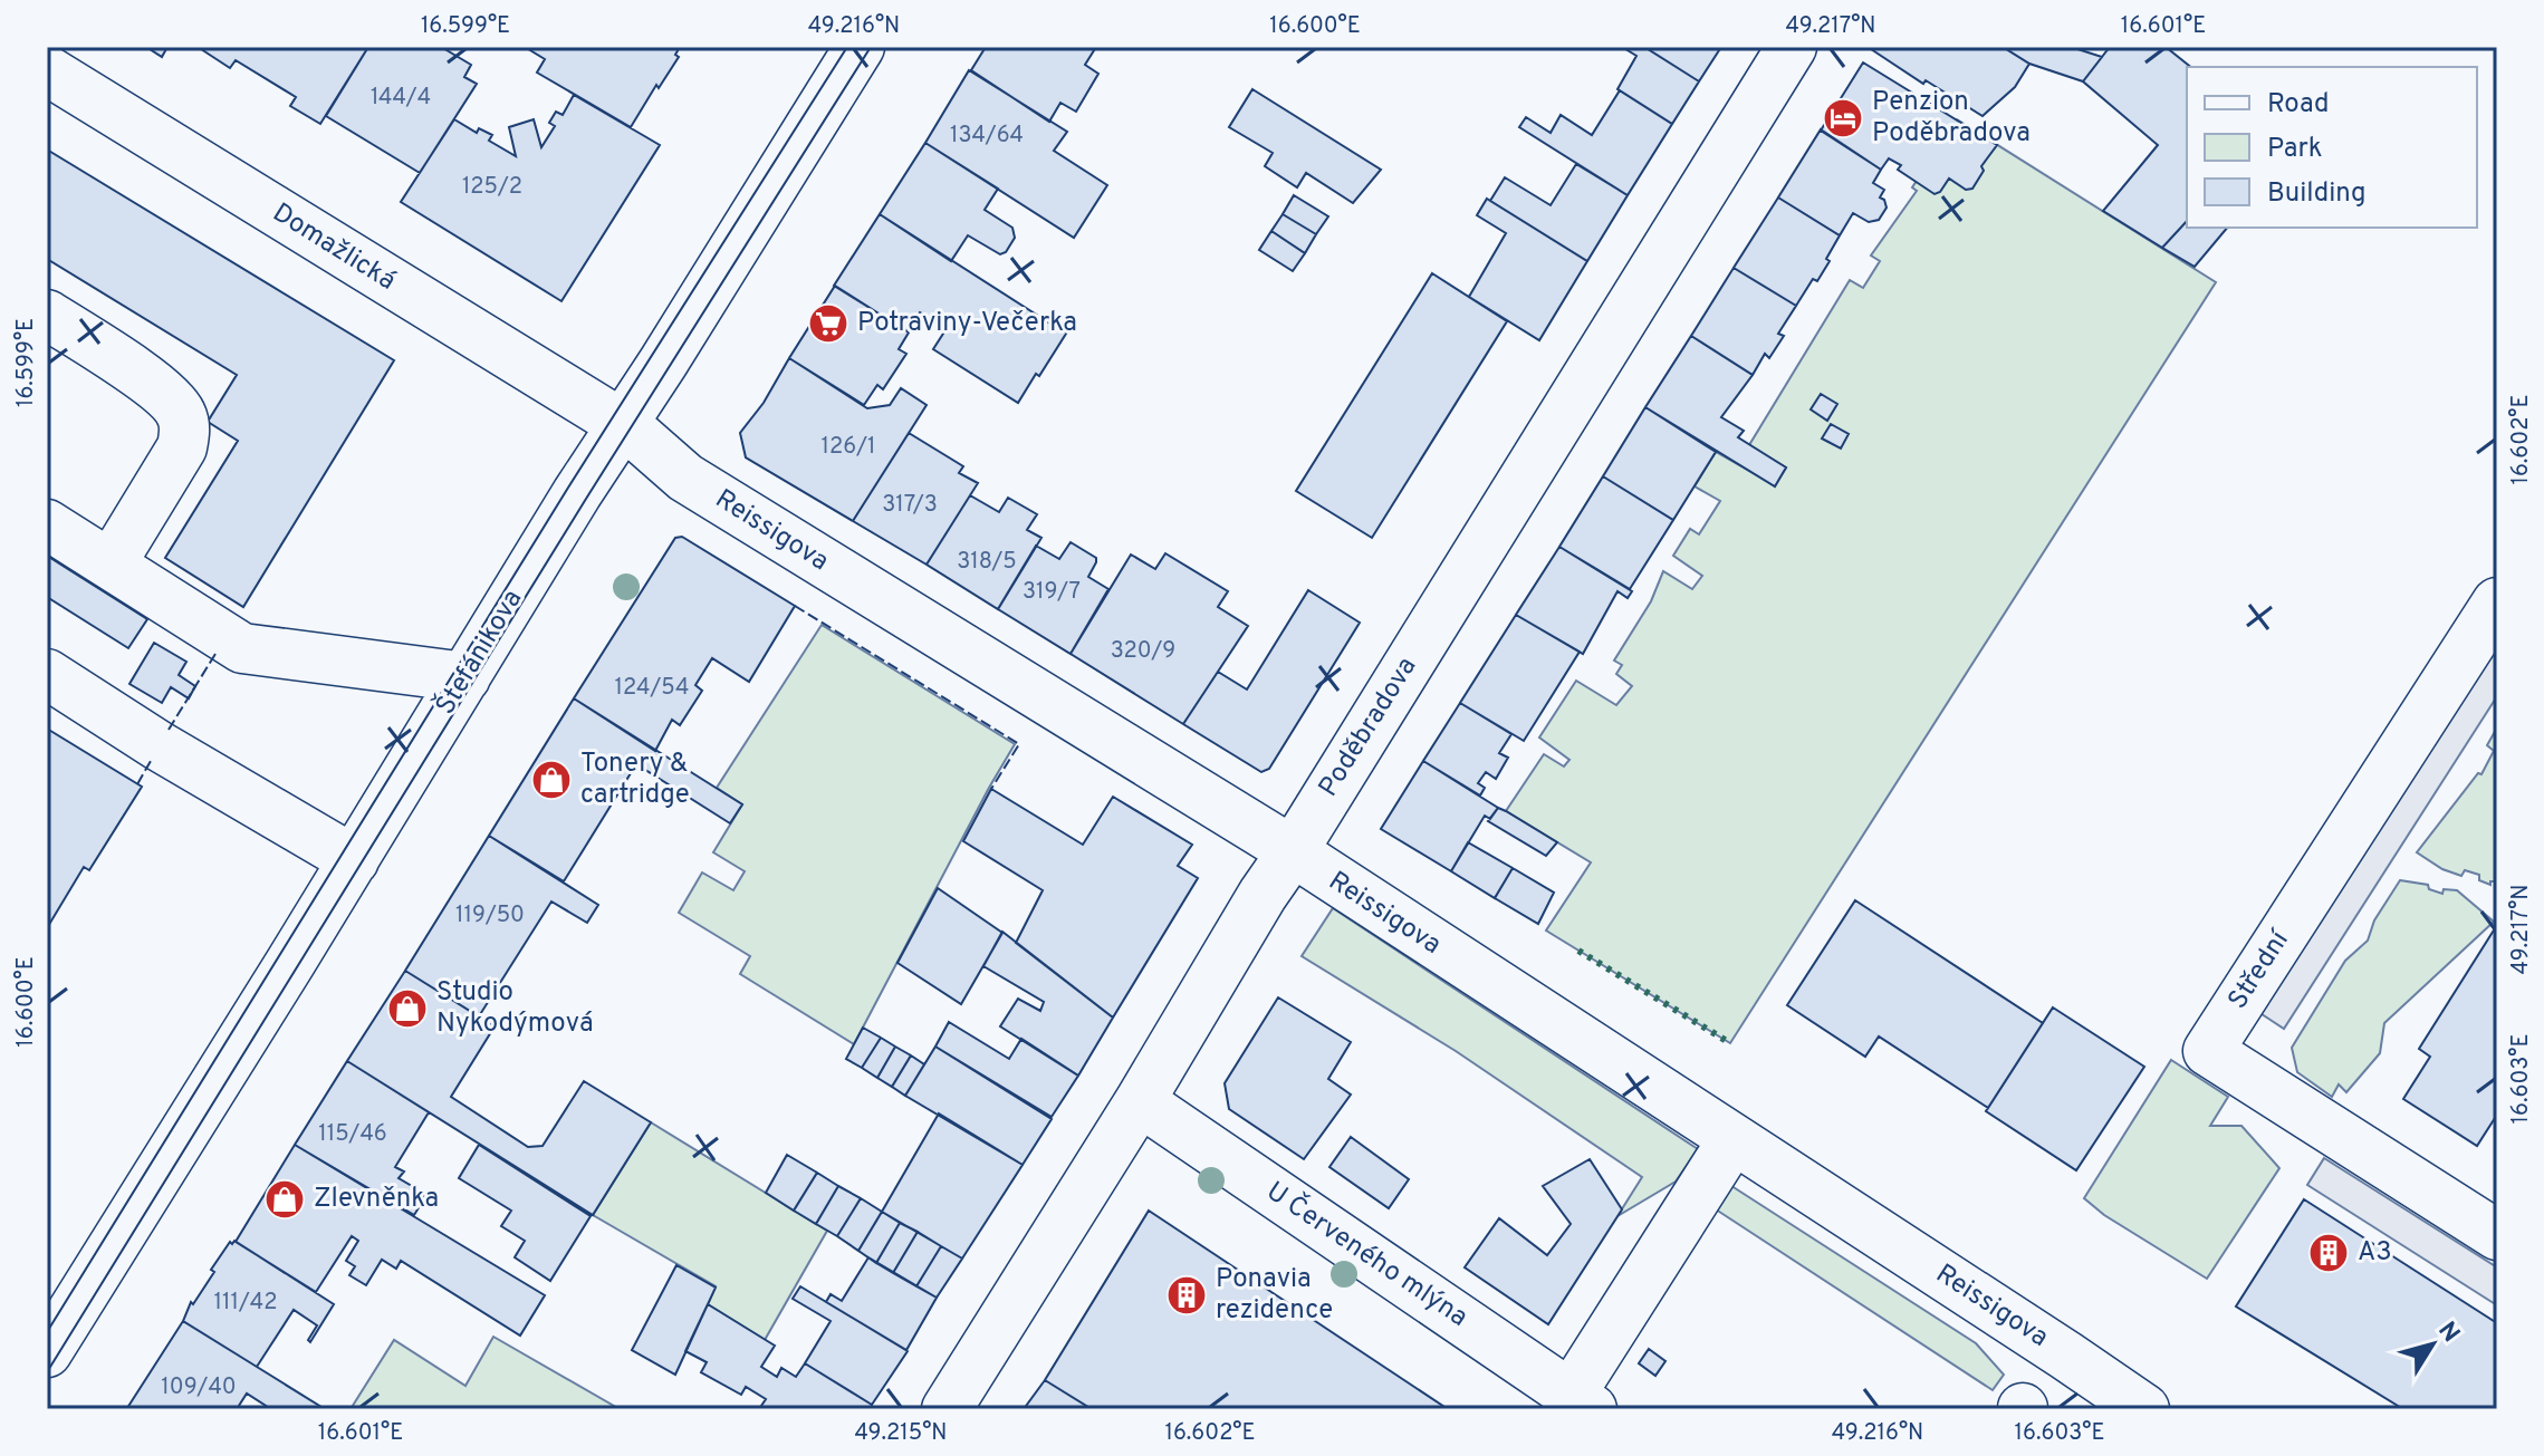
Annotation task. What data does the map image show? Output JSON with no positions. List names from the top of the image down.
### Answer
{
  "streets": {
    "street": [
      "Domažlická",
      "Reissigova",
      "Štefánikova",
      "Poděbradova",
      "Střední",
      "U Červeného mlýna"
    ]
  },
  "crossings": [
    ["Domažlická", "Reissigova"],
    ["Domažlická", "Štefánikova"],
    ["Reissigova", "Štefánikova"],
    ["Reissigova", "Poděbradova"],
    ["Poděbradova", "U Červeného mlýna"]
  ],
  "places": {
    "hotel": ["Penzion Poděbradova"],
    "supermarket": ["Potraviny-Večerka"],
    "shop": ["Tonery & cartridge", "Studio Nykodýmová", "Zlevněnka"],
    "building": ["A3", "Ponavia rezidence"]
  },
  "house_numbers": [
    "144/4",
    "134/64",
    "125/2",
    "126/1",
    "317/3",
    "318/5",
    "319/7",
    "320/9",
    "124/54",
    "119/50",
    "115/46",
    "111/42",
    "109/40"
  ],
  "legend": ["Road", "Park", "Building"],
  "north": "top right",
  "coordinates": [
    "16.599°E",
    "49.216°N",
    "16.600°E",
    "49.217°N",
    "16.601°E",
    "16.602°E",
    "16.603°E",
    "49.215°N"
  ]
}
